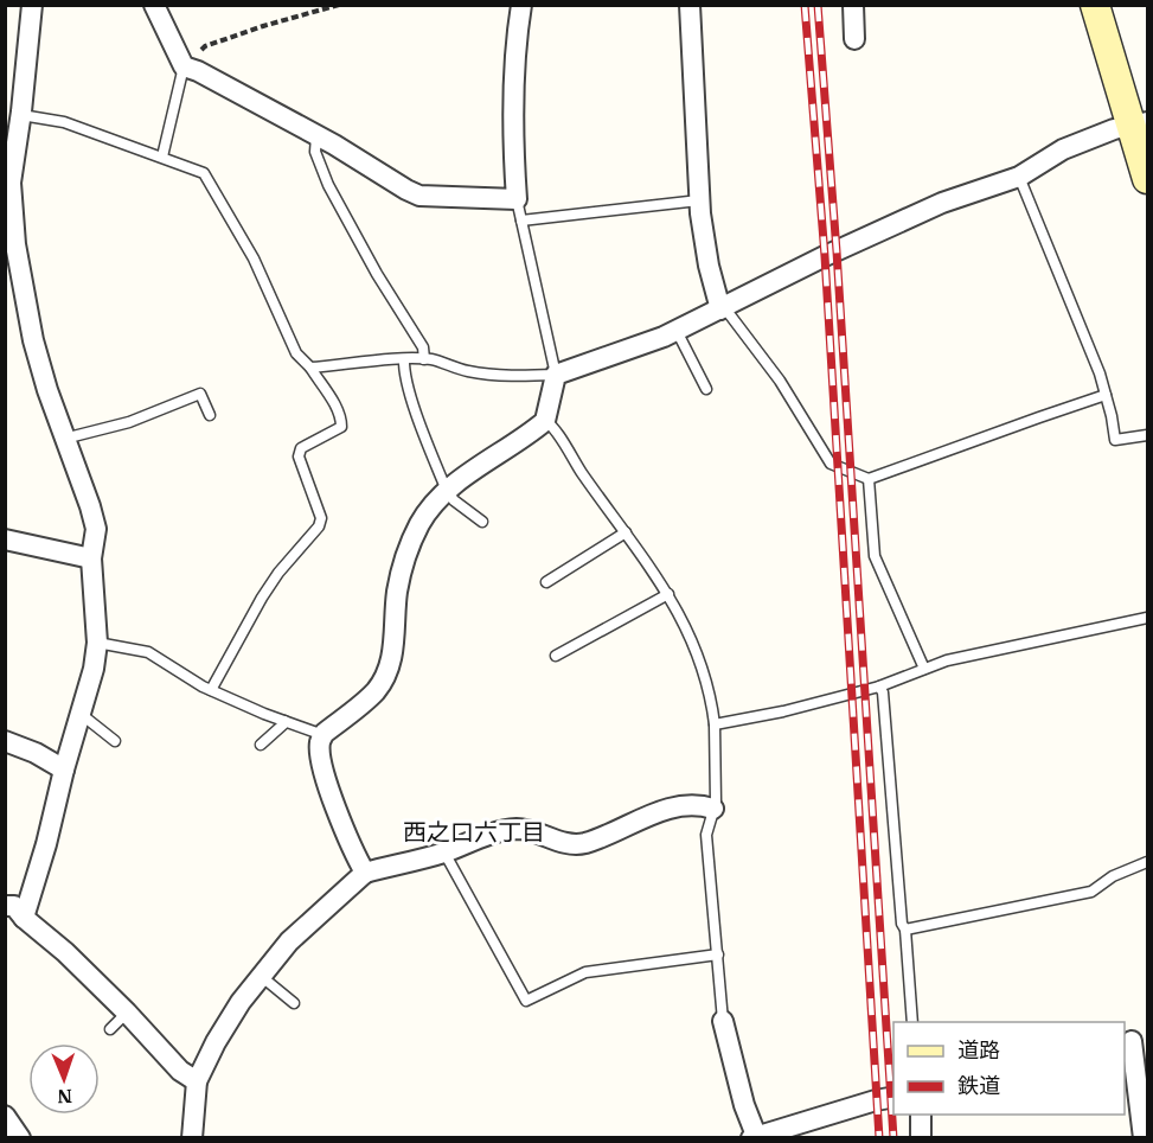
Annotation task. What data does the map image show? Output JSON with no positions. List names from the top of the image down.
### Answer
{
  "districts": ["西之口六丁目"],
  "legend": ["道路", "鉄道"],
  "north": "bottom"
}
